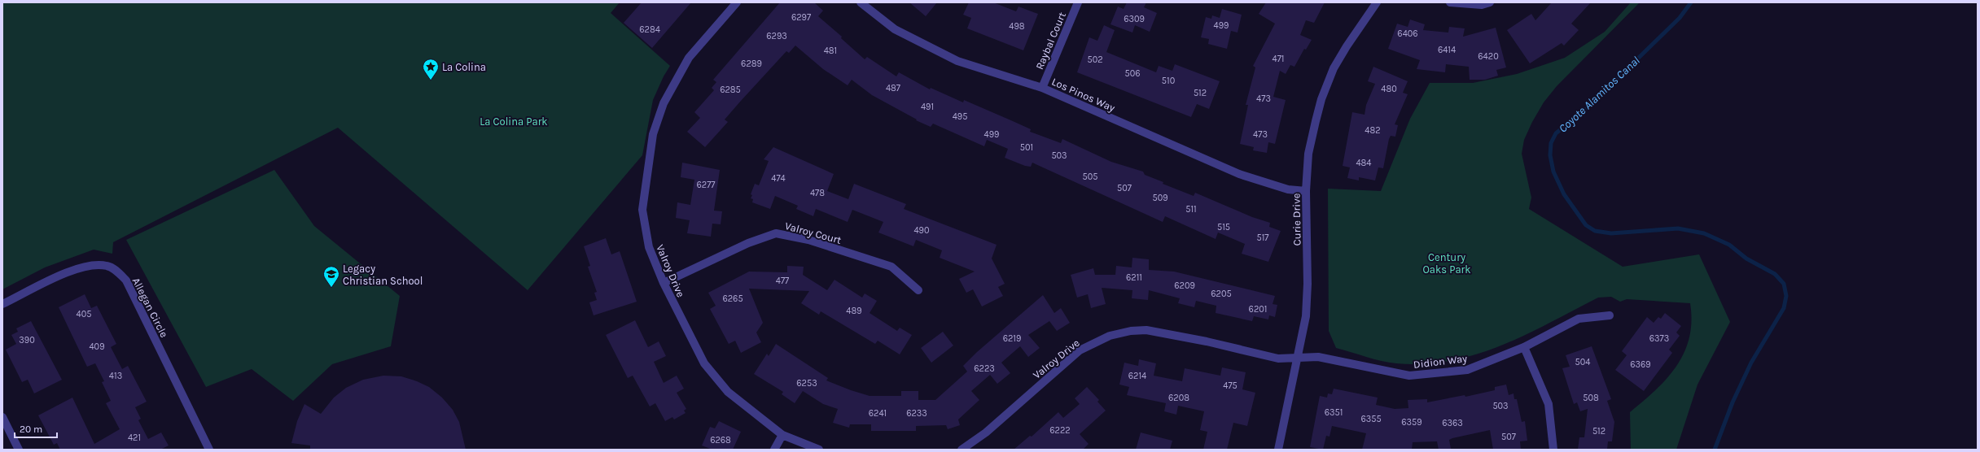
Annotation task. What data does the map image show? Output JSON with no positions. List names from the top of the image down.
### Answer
{
  "streets": {
    "street": [
      "Raybal Court",
      "Los Pinos Way",
      "Curie Drive",
      "Valroy Court",
      "Valroy Drive",
      "Allegan Circle",
      "Didion Way"
    ]
  },
  "crossings": [
    ["Raybal Court", "Los Pinos Way"],
    ["Los Pinos Way", "Curie Drive"],
    ["Curie Drive", "Valroy Drive"],
    ["Curie Drive", "Didion Way"],
    ["Valroy Court", "Valroy Drive"],
    ["Valroy Drive", "Didion Way"]
  ],
  "water": ["Coyote Alamitos Canal"],
  "parks": ["La Colina Park", "Century Oaks Park"],
  "places": {
    "place": ["La Colina"],
    "school or university": ["Legacy Christian School"]
  },
  "house_numbers": [
    "6297",
    "6309",
    "499",
    "498",
    "6284",
    "6406",
    "6293",
    "6414",
    "481",
    "6420",
    "471",
    "502",
    "6289",
    "506",
    "510",
    "487",
    "480",
    "6285",
    "512",
    "473",
    "491",
    "495",
    "482",
    "499",
    "473",
    "501",
    "503",
    "484",
    "505",
    "474",
    "6277",
    "507",
    "478",
    "509",
    "511",
    "515",
    "490",
    "517",
    "6211",
    "477",
    "6209",
    "6205",
    "6265",
    "6201",
    "489",
    "405",
    "6219",
    "6373",
    "390",
    "409",
    "504",
    "6369",
    "6223",
    "413",
    "6214",
    "6253",
    "475",
    "6208",
    "508",
    "503",
    "6351",
    "6241",
    "6233",
    "6355",
    "6359",
    "6363",
    "6222",
    "512",
    "507",
    "421",
    "6268"
  ],
  "scale_bar": "20 m"
}
